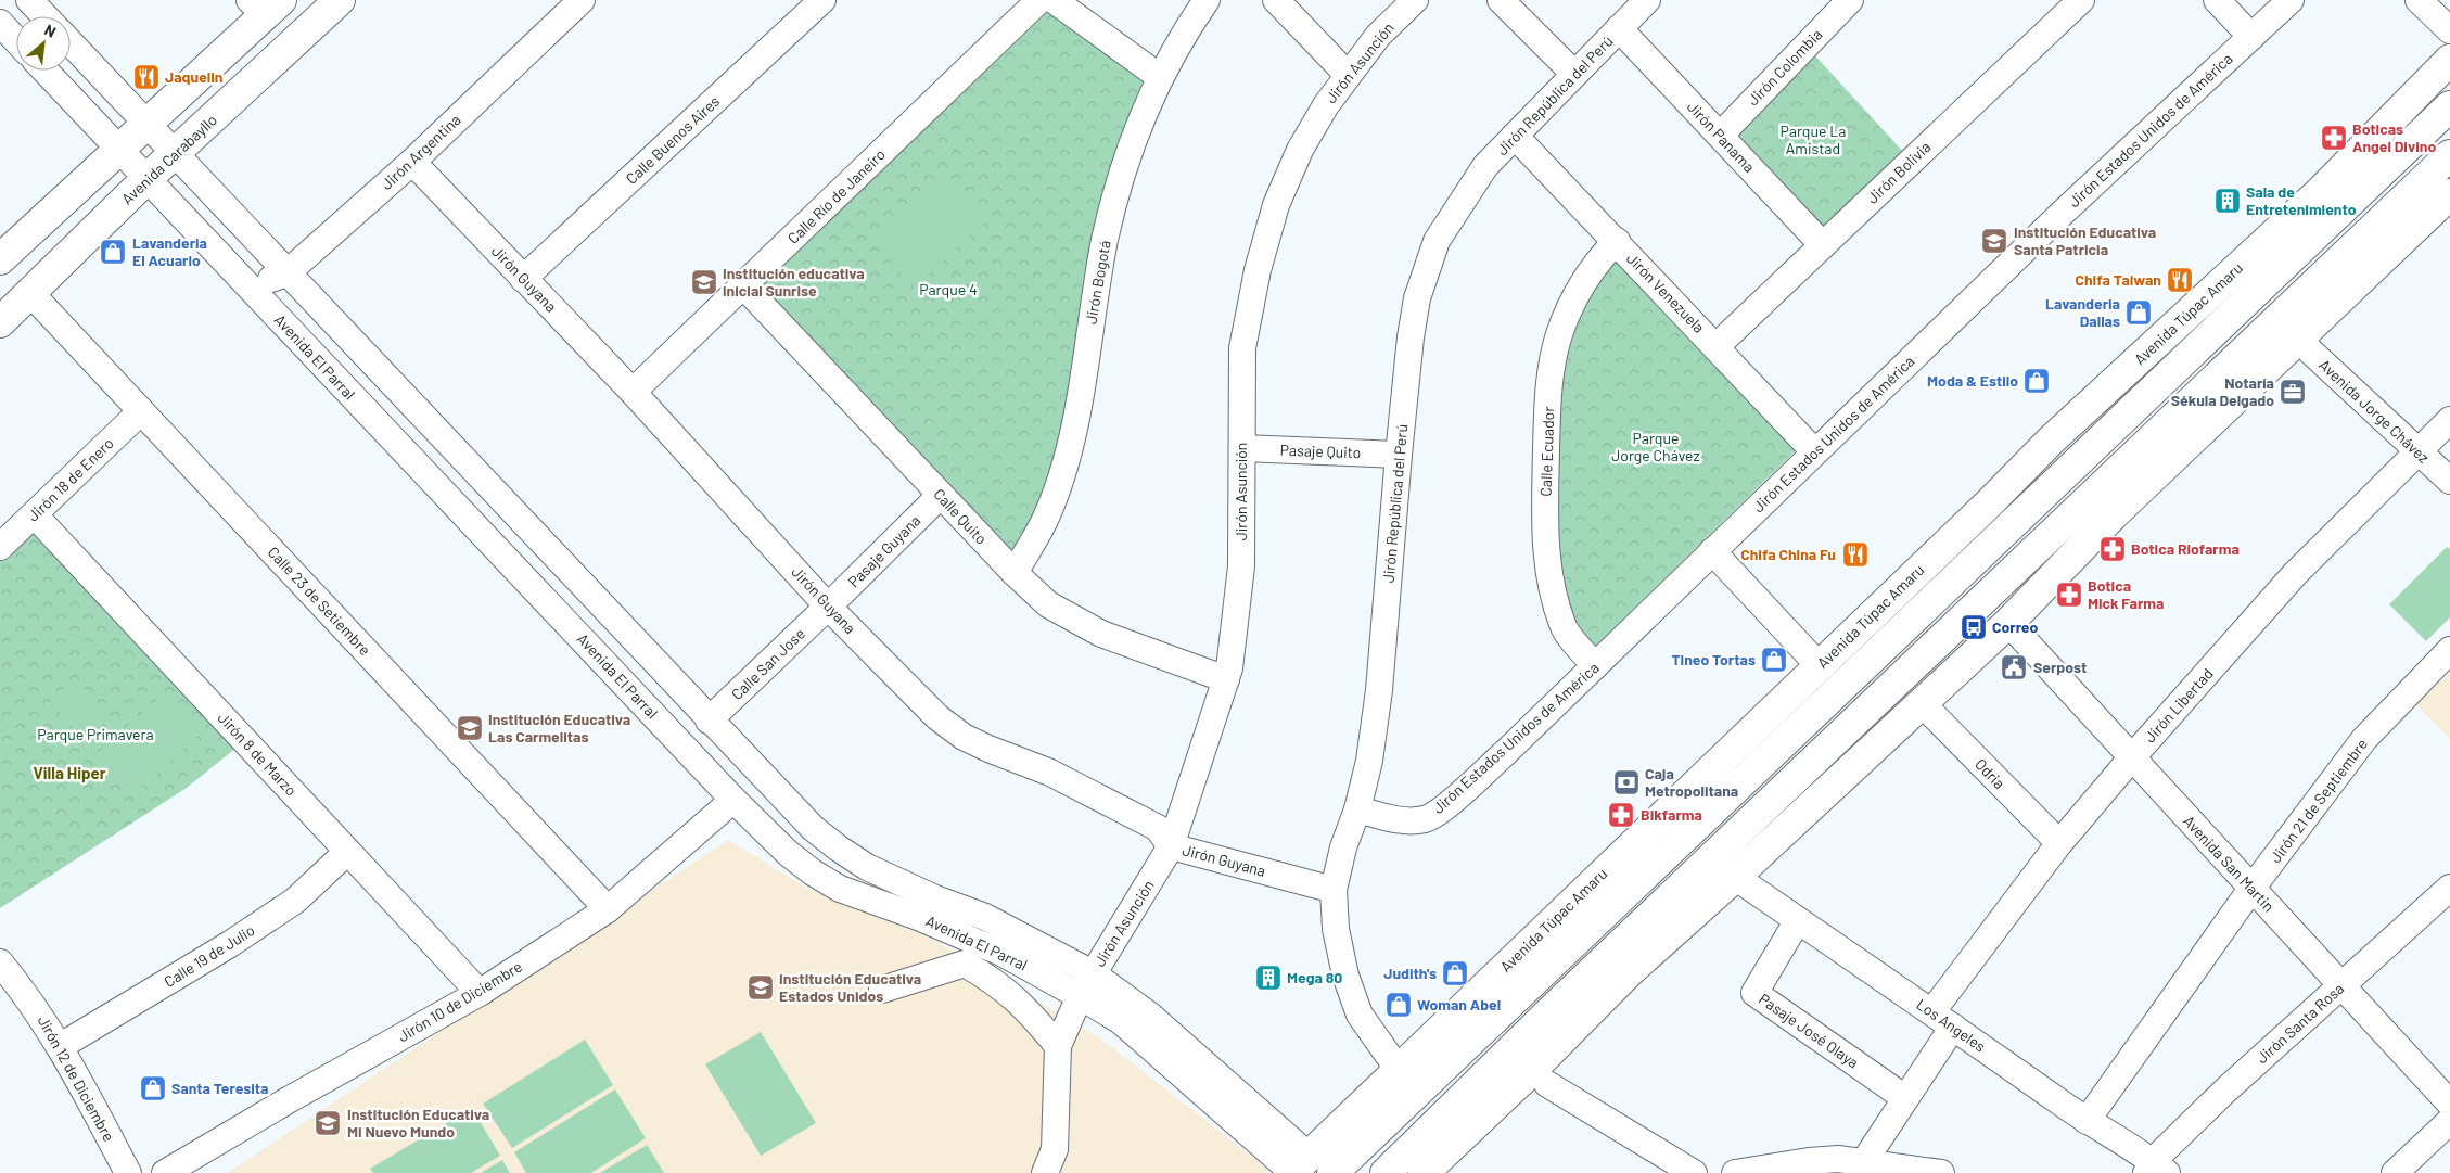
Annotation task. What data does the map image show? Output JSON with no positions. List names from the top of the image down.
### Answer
{
  "streets": {
    "main road": ["Avenida Carabayllo", "Avenida Túpac Amaru"],
    "street": [
      "Jirón Asunción",
      "Jirón Colombia",
      "Jirón República del Perú",
      "Jirón Estados Unidos de América",
      "Jirón Panama",
      "Calle Buenos Aires",
      "Jirón Argentina",
      "Jirón Bolivia",
      "Calle Río de Janeiro",
      "Jirón Guyana",
      "Jirón Bogotá",
      "Jirón Venezuela",
      "Avenida El Parral",
      "Avenida Jorge Chávez",
      "Pasaje Quito",
      "Calle Ecuador",
      "Jirón 18 de Enero",
      "Calle Quito",
      "Pasaje Guyana",
      "Calle 23 de Setiembre",
      "Calle San Jose",
      "Jirón Libertad",
      "Jirón 8 de Marzo",
      "Odria",
      "Jirón 21 de Septiembre",
      "Avenida San Martin",
      "Calle 19 de Julio",
      "Jirón 10 de Diciembre",
      "Jirón Santa Rosa",
      "Los Angeles",
      "Pasaje José Olaya",
      "Jirón 12 de Diciembre"
    ]
  },
  "crossings": [
    ["Jirón Asunción", "Jirón Guyana"],
    ["Jirón Asunción", "Avenida El Parral"],
    ["Jirón Asunción", "Pasaje Quito"],
    ["Jirón Asunción", "Calle Quito"],
    ["Jirón Colombia", "Jirón Panama"],
    ["Jirón República del Perú", "Jirón Estados Unidos de América"],
    ["Jirón República del Perú", "Jirón Panama"],
    ["Jirón República del Perú", "Jirón Guyana"],
    ["Jirón República del Perú", "Jirón Venezuela"],
    ["Jirón República del Perú", "Avenida Túpac Amaru"],
    ["Jirón República del Perú", "Pasaje Quito"],
    ["Jirón Estados Unidos de América", "Jirón Venezuela"],
    ["Jirón Estados Unidos de América", "Calle Ecuador"],
    ["Jirón Panama", "Jirón Bolivia"],
    ["Calle Buenos Aires", "Jirón Guyana"],
    ["Jirón Argentina", "Jirón Guyana"],
    ["Jirón Argentina", "Avenida El Parral"],
    ["Avenida Carabayllo", "Avenida El Parral"],
    ["Avenida Carabayllo", "Calle 23 de Setiembre"],
    ["Jirón Bolivia", "Jirón Venezuela"],
    ["Calle Río de Janeiro", "Jirón Guyana"],
    ["Calle Río de Janeiro", "Calle Quito"],
    ["Jirón Guyana", "Pasaje Guyana"],
    ["Jirón Guyana", "Calle San Jose"],
    ["Jirón Bogotá", "Calle Quito"],
    ["Jirón Venezuela", "Calle Ecuador"],
    ["Avenida Túpac Amaru", "Avenida El Parral"],
    ["Avenida El Parral", "Calle San Jose"],
    ["Avenida El Parral", "Jirón 10 de Diciembre"],
    ["Avenida Jorge Chávez", "Jirón Libertad"],
    ["Jirón 18 de Enero", "Calle 23 de Setiembre"],
    ["Jirón 18 de Enero", "Jirón 8 de Marzo"],
    ["Calle Quito", "Pasaje Guyana"],
    ["Pasaje Guyana", "Calle San Jose"],
    ["Calle 23 de Setiembre", "Jirón 10 de Diciembre"],
    ["Jirón Libertad", "Odria"],
    ["Jirón Libertad", "Avenida San Martin"],
    ["Jirón Libertad", "Los Angeles"],
    ["Jirón 8 de Marzo", "Calle 19 de Julio"],
    ["Jirón 8 de Marzo", "Jirón 10 de Diciembre"],
    ["Jirón 21 de Septiembre", "Avenida San Martin"],
    ["Jirón 21 de Septiembre", "Los Angeles"],
    ["Avenida San Martin", "Jirón Santa Rosa"],
    ["Calle 19 de Julio", "Jirón 12 de Diciembre"],
    ["Jirón Santa Rosa", "Los Angeles"],
    ["Los Angeles", "Pasaje José Olaya"]
  ],
  "districts": ["Villa Hiper"],
  "parks": [
    "Parque La Amistad",
    "Parque 4",
    "Parque Jorge Chávez",
    "Parque Primavera"
  ],
  "places": {
    "restaurant": ["Jaquelin", "Chifa Taiwan", "Chifa China Fu"],
    "pharmacy": [
      "Boticas Angel Divino",
      "Botica Riofarma",
      "Botica Mick Farma",
      "Bikfarma"
    ],
    "building": ["Sala de Entretenimiento", "Mega 80"],
    "school or university": [
      "Institución Educativa Santa Patricia",
      "Institución educativa inicial Sunrise",
      "Institución Educativa Las Carmelitas",
      "Institución Educativa Estados Unidos",
      "Institución Educativa Mi Nuevo Mundo"
    ],
    "shop": [
      "Lavanderia El Acuario",
      "Lavanderia Dallas",
      "Moda & Estilo",
      "Tineo Tortas",
      "Judith's",
      "Woman Abel",
      "Santa Teresita"
    ],
    "office": ["Notaría Sékula Delgado"],
    "bus stop": ["Correo"],
    "public building": ["Serpost"],
    "bank": ["Caja Metropolitana"]
  },
  "north": "top right"
}
